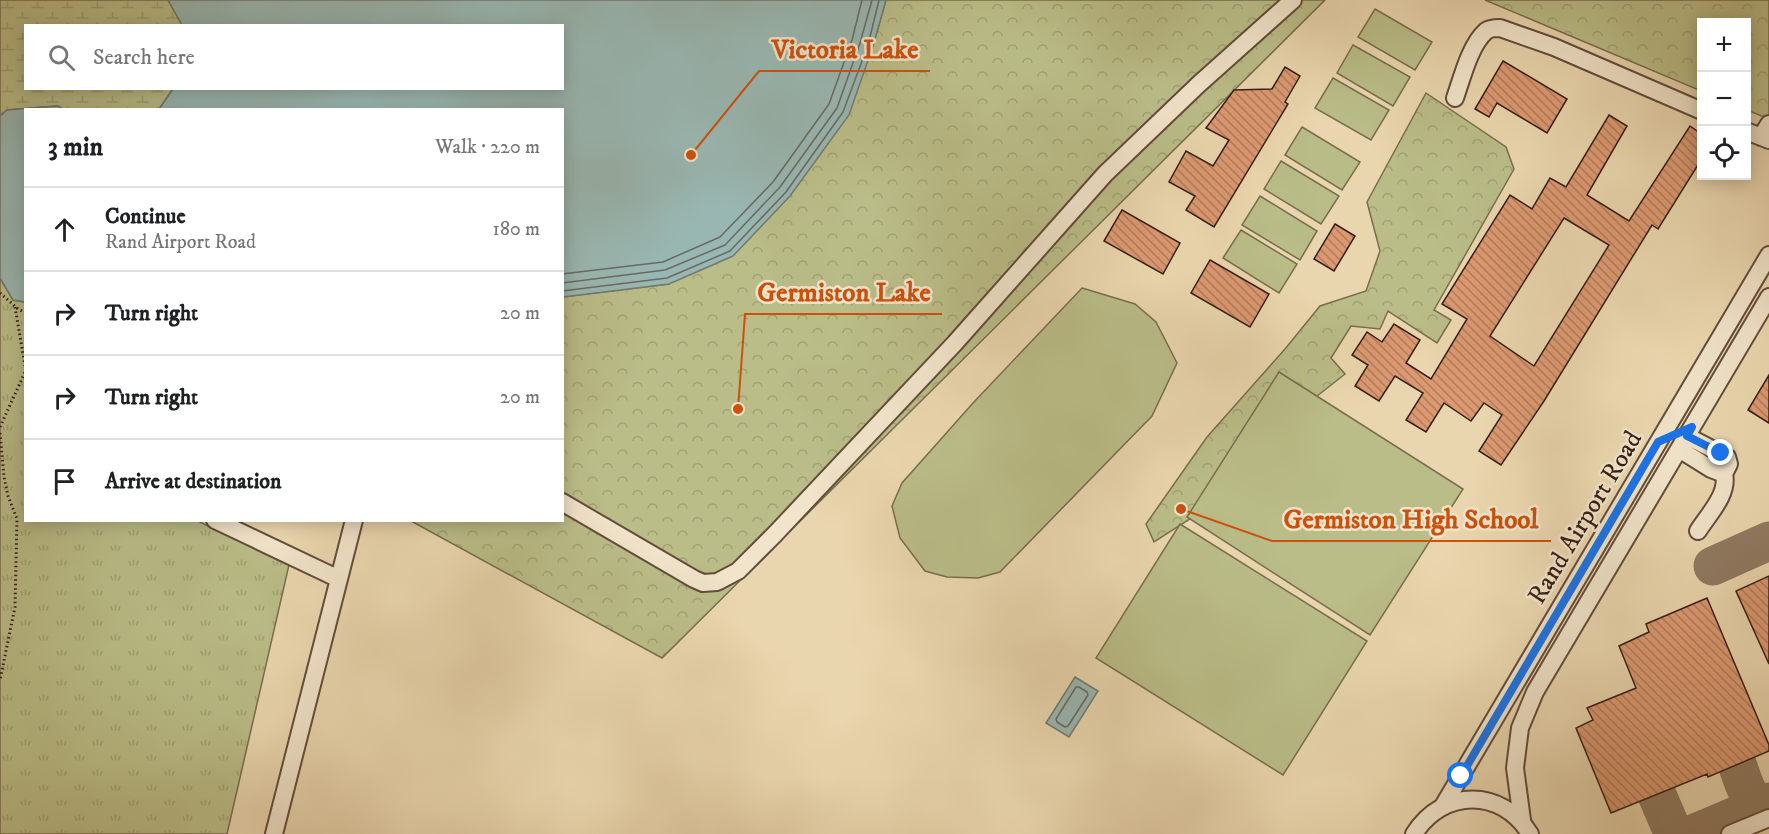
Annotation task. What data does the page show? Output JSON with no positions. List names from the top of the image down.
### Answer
{
  "streets": {
    "street": ["Rand Airport Road"]
  },
  "places": ["Victoria Lake", "Germiston Lake", "Germiston High School"],
  "page": {
    "map_buttons": ["+", "−"],
    "search": "Search here",
    "heading": ["3 min", "Walk · 220 m"],
    "list": [
      ["Continue", "Rand Airport Road", "180 m"],
      ["Turn right", "20 m"],
      ["Turn right", "20 m"],
      "Arrive at destination"
    ]
  }
}
